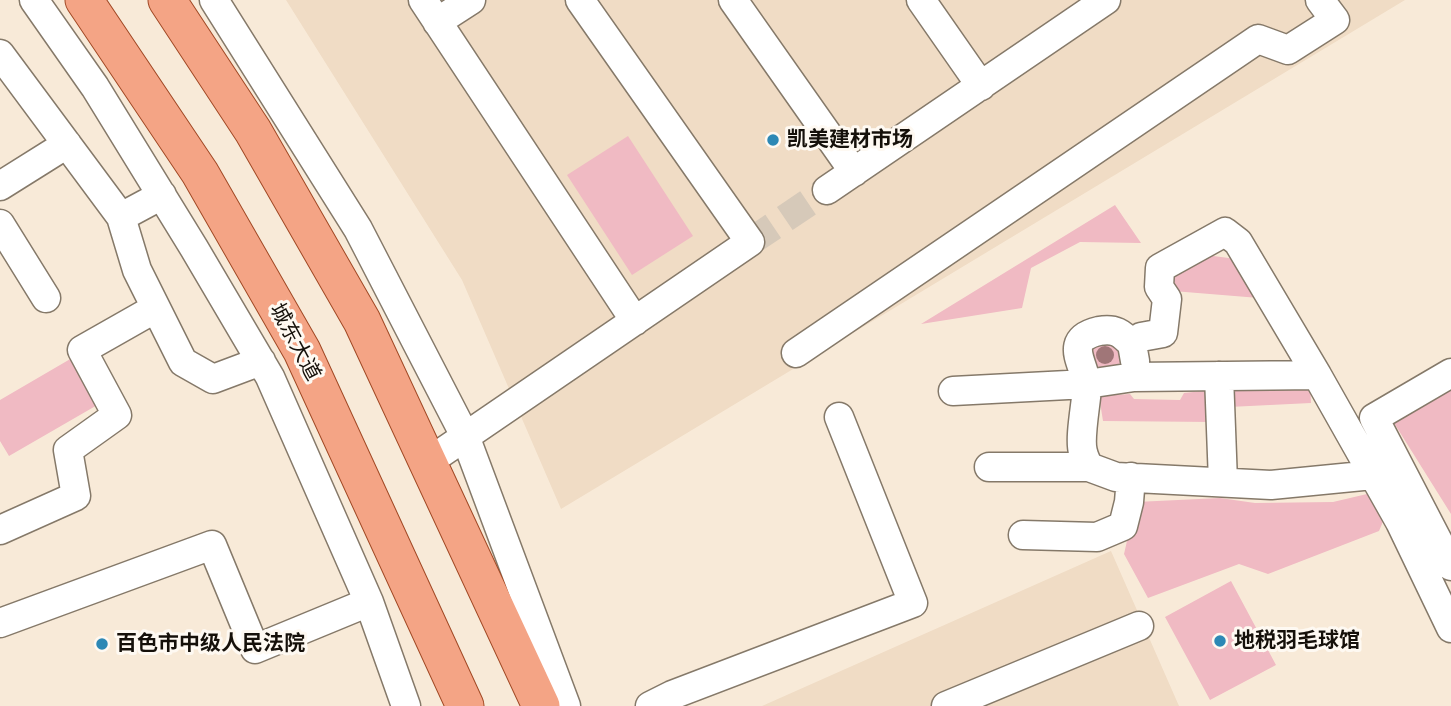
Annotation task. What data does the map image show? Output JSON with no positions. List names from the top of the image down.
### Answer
{
  "streets": {
    "main road": ["城东大道"]
  },
  "places": ["凯美建材市场", "地税羽毛球馆", "百色市中级人民法院"]
}
